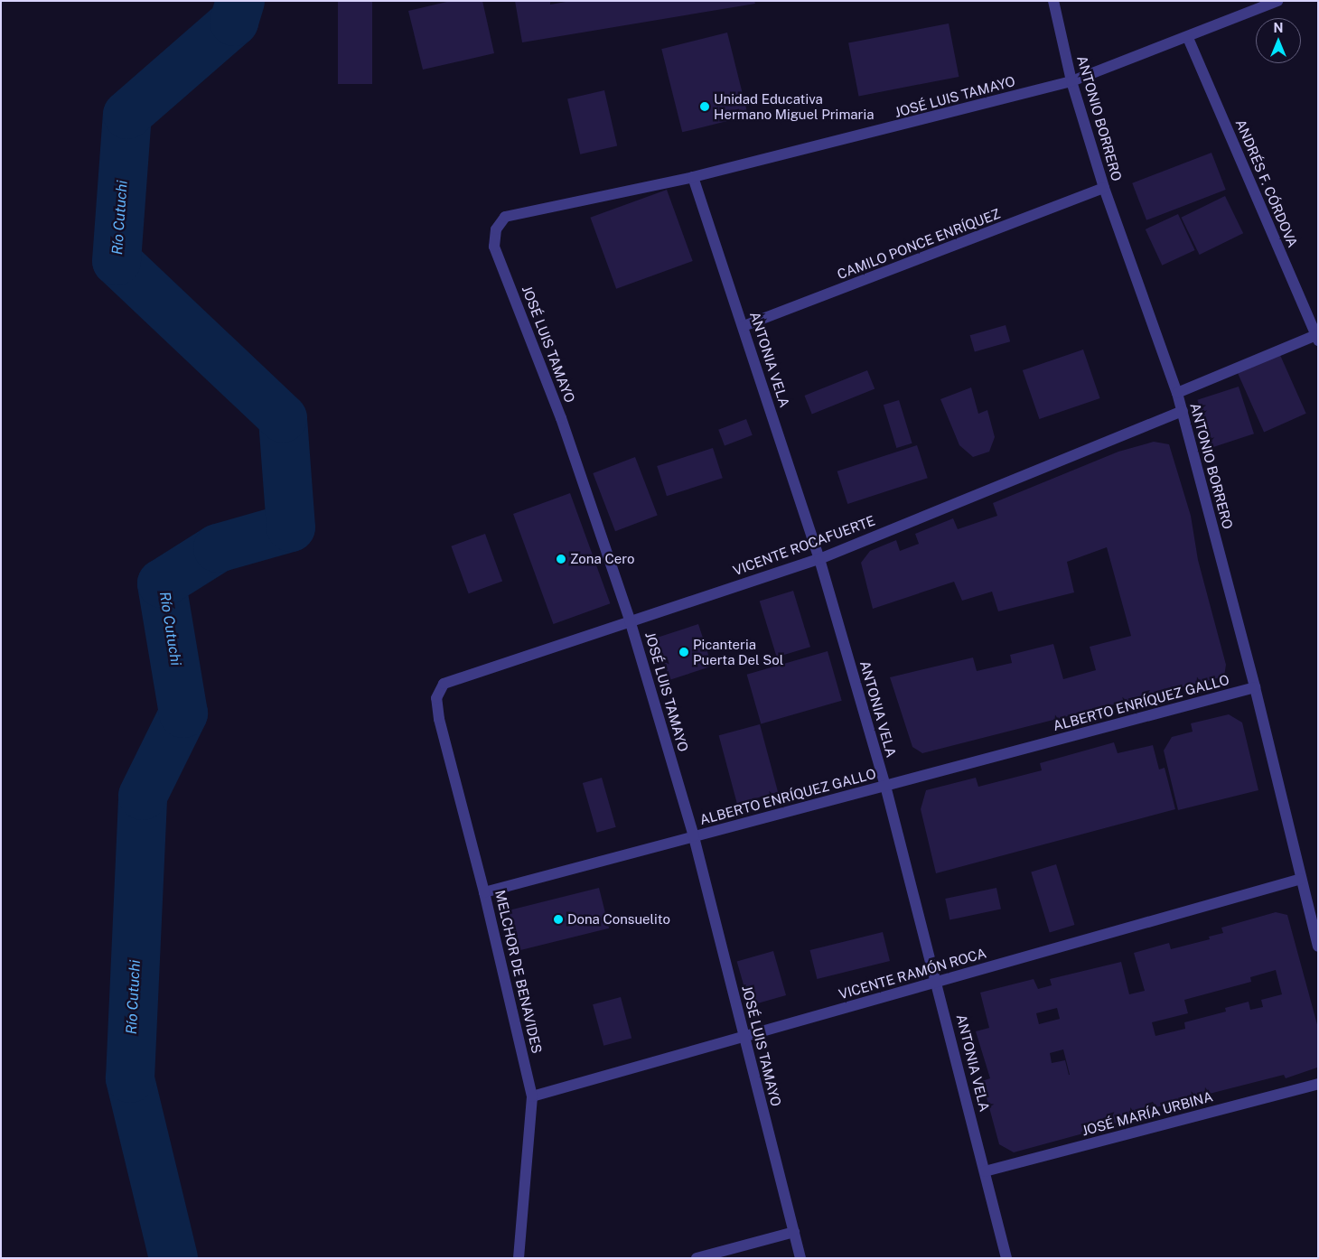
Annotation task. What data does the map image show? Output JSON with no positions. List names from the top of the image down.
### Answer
{
  "streets": {
    "street": [
      "JOSÉ LUIS TAMAYO",
      "ANTONIO BORRERO",
      "ANDRÉS F. CÓRDOVA",
      "CAMILO PONCE ENRÍQUEZ",
      "ANTONIA VELA",
      "VICENTE ROCAFUERTE",
      "ALBERTO ENRÍQUEZ GALLO",
      "MELCHOR DE BENAVIDES",
      "VICENTE RAMÓN ROCA",
      "JOSÉ MARÍA URBINA"
    ]
  },
  "crossings": [
    ["JOSÉ LUIS TAMAYO", "ANTONIO BORRERO"],
    ["JOSÉ LUIS TAMAYO", "ANDRÉS F. CÓRDOVA"],
    ["JOSÉ LUIS TAMAYO", "ANTONIA VELA"],
    ["JOSÉ LUIS TAMAYO", "VICENTE ROCAFUERTE"],
    ["JOSÉ LUIS TAMAYO", "ALBERTO ENRÍQUEZ GALLO"],
    ["JOSÉ LUIS TAMAYO", "VICENTE RAMÓN ROCA"],
    ["ANTONIO BORRERO", "CAMILO PONCE ENRÍQUEZ"],
    ["ANTONIO BORRERO", "VICENTE ROCAFUERTE"],
    ["ANTONIO BORRERO", "ALBERTO ENRÍQUEZ GALLO"],
    ["ANTONIO BORRERO", "VICENTE RAMÓN ROCA"],
    ["CAMILO PONCE ENRÍQUEZ", "ANTONIA VELA"],
    ["ANTONIA VELA", "VICENTE ROCAFUERTE"],
    ["ANTONIA VELA", "ALBERTO ENRÍQUEZ GALLO"],
    ["ANTONIA VELA", "VICENTE RAMÓN ROCA"],
    ["ANTONIA VELA", "JOSÉ MARÍA URBINA"],
    ["VICENTE ROCAFUERTE", "MELCHOR DE BENAVIDES"],
    ["ALBERTO ENRÍQUEZ GALLO", "MELCHOR DE BENAVIDES"],
    ["MELCHOR DE BENAVIDES", "VICENTE RAMÓN ROCA"]
  ],
  "water": ["Río Cutuchi"],
  "places": [
    "Unidad Educativa Hermano Miguel Primaria",
    "Zona Cero",
    "Picanteria Puerta Del Sol",
    "Dona Consuelito"
  ],
  "north": "top"
}
